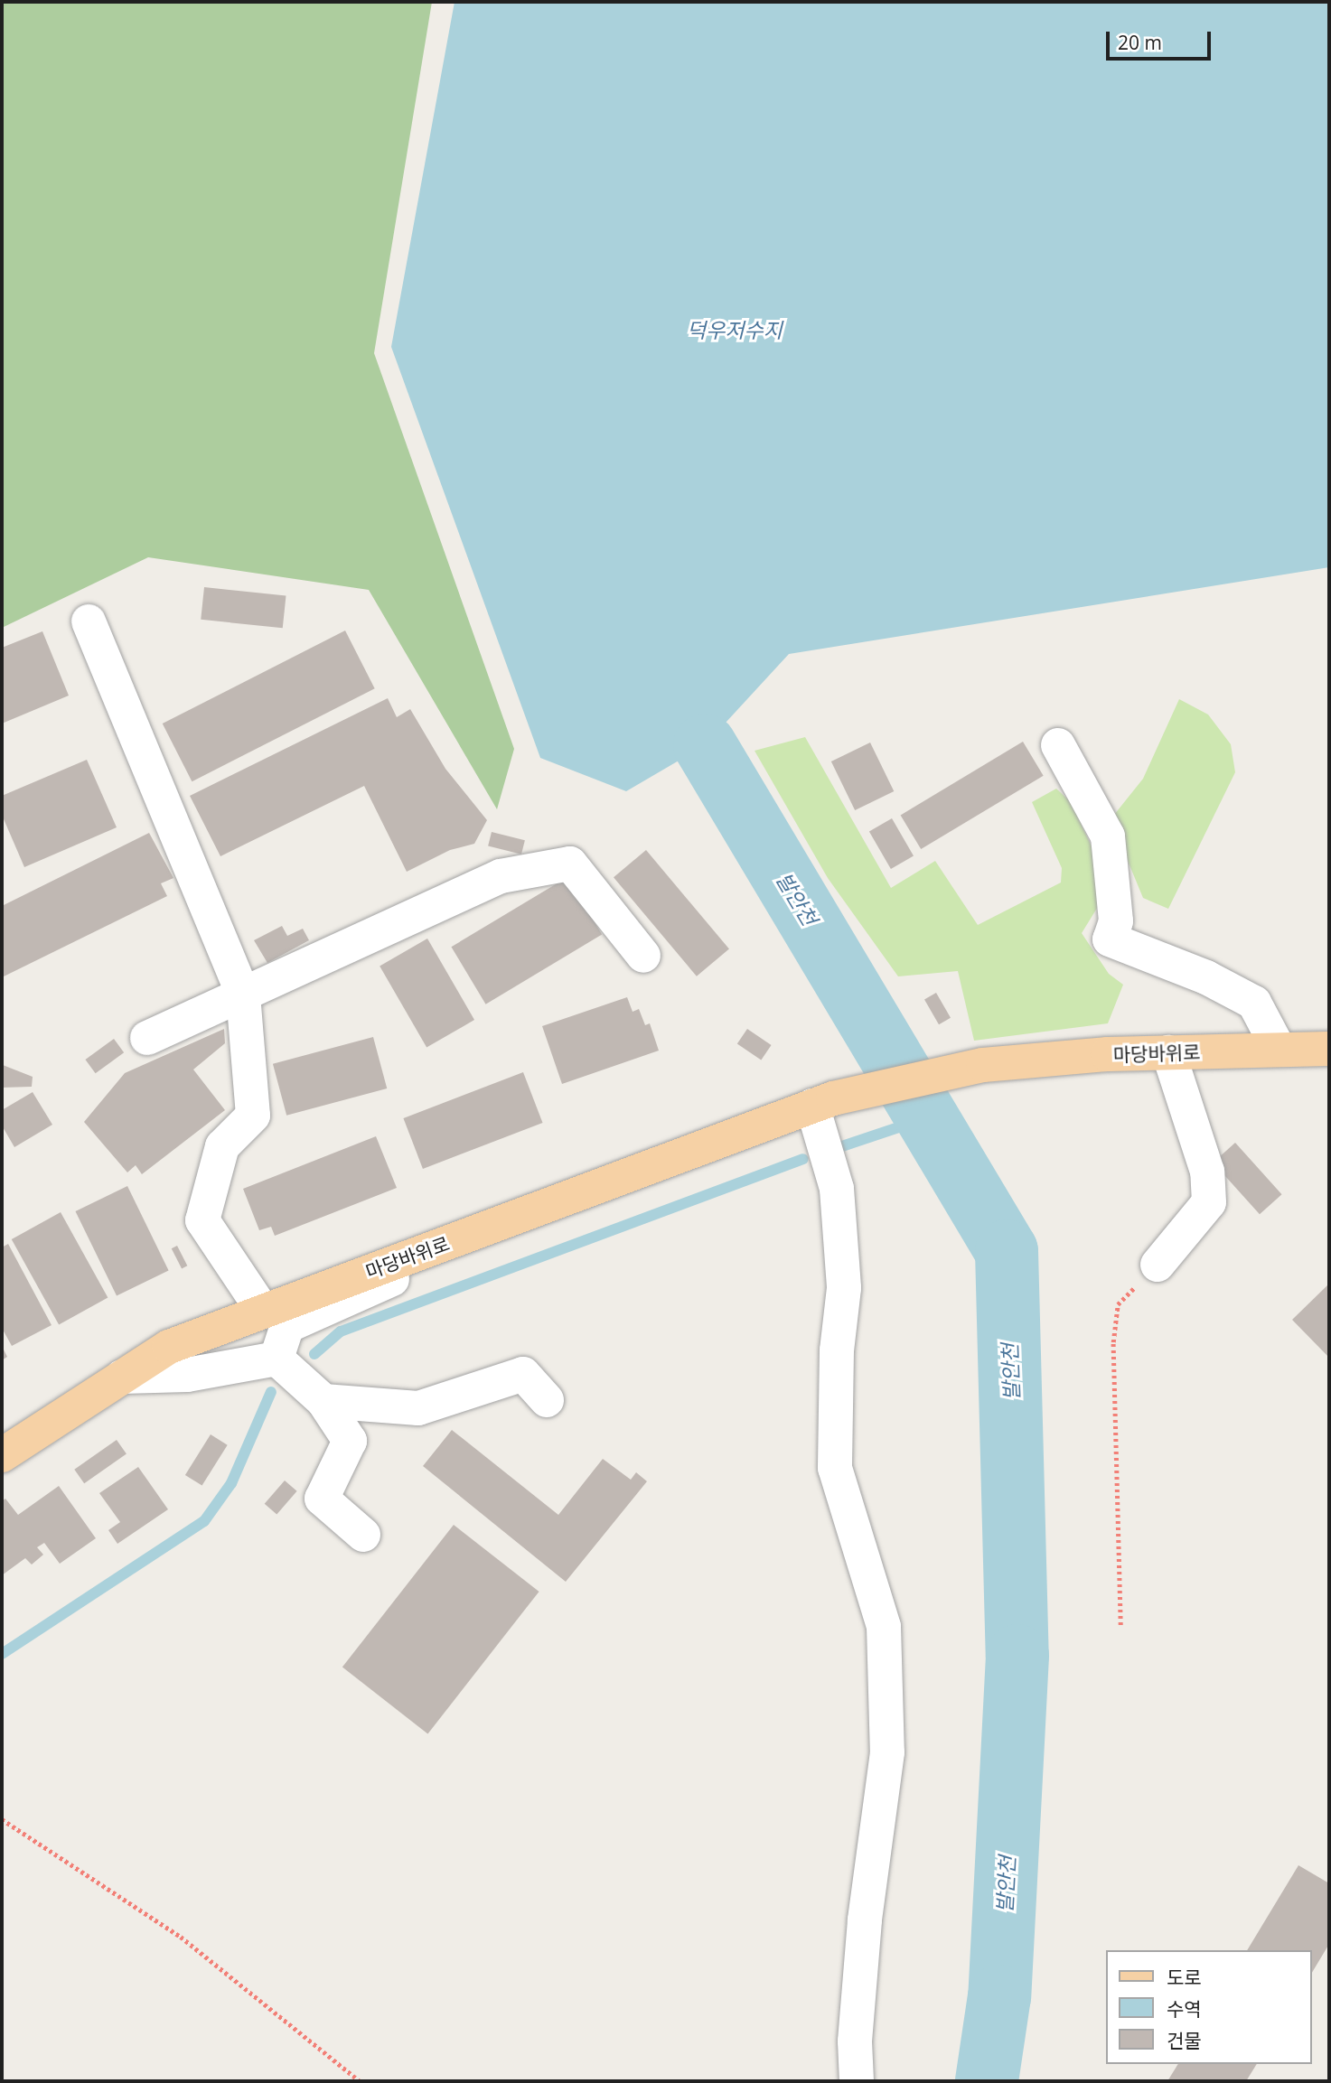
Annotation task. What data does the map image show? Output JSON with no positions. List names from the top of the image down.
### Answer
{
  "streets": {
    "main road": ["마당바위로"]
  },
  "water": ["덕우저수지", "발안천"],
  "legend": ["도로", "수역", "건물"],
  "scale_bar": "20 m"
}
